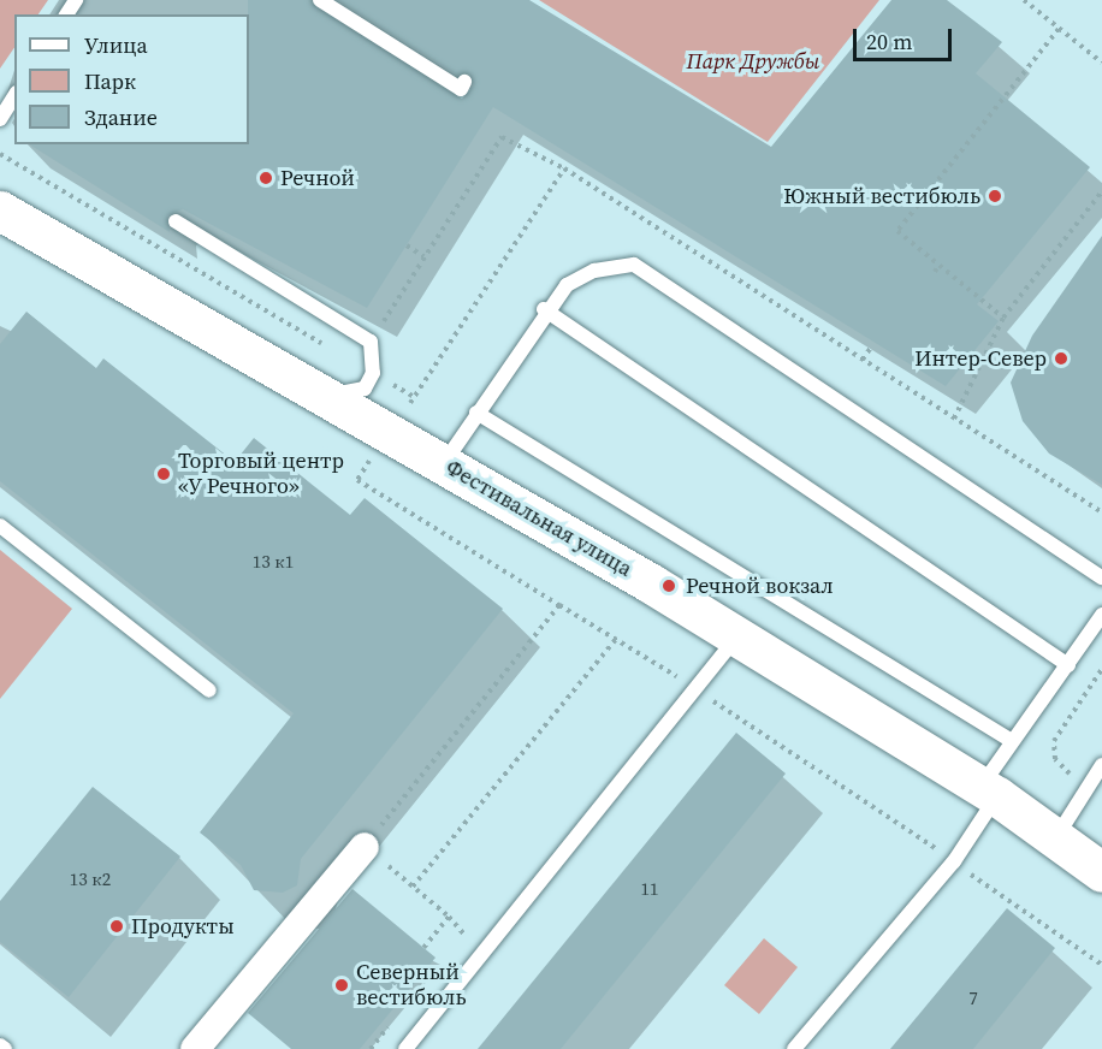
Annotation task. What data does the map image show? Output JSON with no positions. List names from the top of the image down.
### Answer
{
  "streets": {
    "street": ["Фестивальная улица"]
  },
  "parks": ["Парк Дружбы"],
  "places": [
    "Речной",
    "Южный вестибюль",
    "Интер-Север",
    "Торговый центр «У Речного»",
    "Речной вокзал",
    "Продукты",
    "Северный вестибюль"
  ],
  "house_numbers": [
    "13 к1",
    "13 к2",
    "11",
    "7"
  ],
  "legend": ["Улица", "Парк", "Здание"],
  "scale_bar": "20 m"
}
